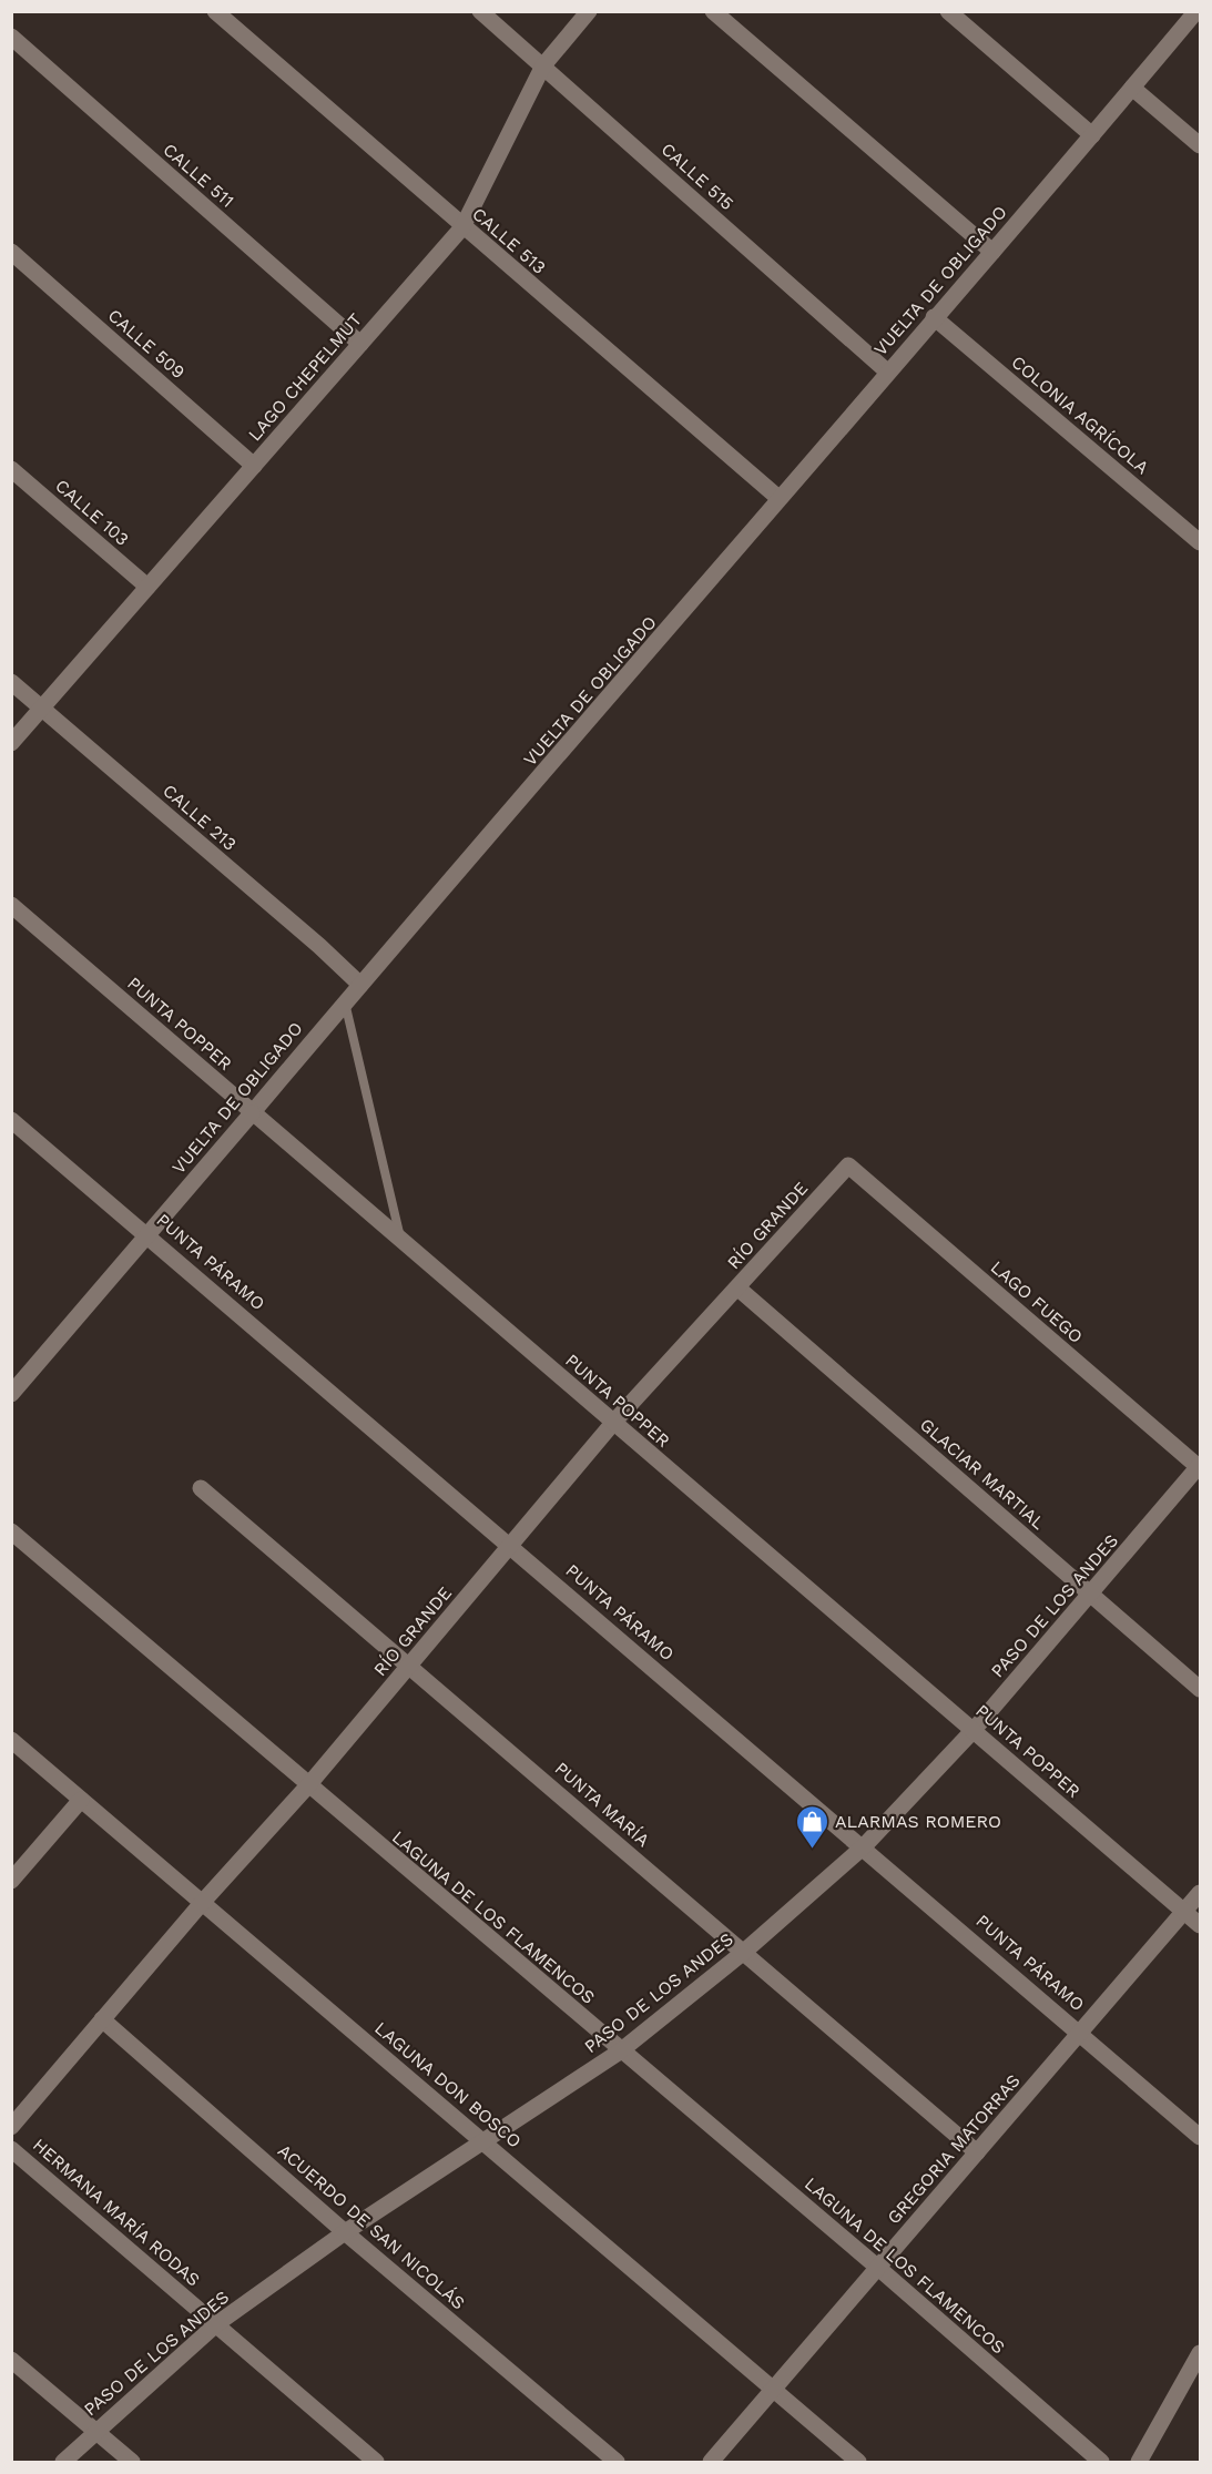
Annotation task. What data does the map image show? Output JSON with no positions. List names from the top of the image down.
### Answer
{
  "streets": {
    "street": [
      "CALLE 511",
      "CALLE 515",
      "CALLE 513",
      "VUELTA DE OBLIGADO",
      "CALLE 509",
      "LAGO CHEPELMUT",
      "COLONIA AGRÍCOLA",
      "CALLE 103",
      "CALLE 213",
      "PUNTA POPPER",
      "RÍO GRANDE",
      "PUNTA PÁRAMO",
      "LAGO FUEGO",
      "GLACIAR MARTIAL",
      "PASO DE LOS ANDES",
      "PUNTA MARÍA",
      "LAGUNA DE LOS FLAMENCOS",
      "LAGUNA DON BOSCO",
      "GREGORIA MATORRAS",
      "HERMANA MARÍA RODAS",
      "ACUERDO DE SAN NICOLÁS"
    ]
  },
  "crossings": [
    ["CALLE 511", "LAGO CHEPELMUT"],
    ["CALLE 515", "VUELTA DE OBLIGADO"],
    ["CALLE 515", "LAGO CHEPELMUT"],
    ["CALLE 513", "VUELTA DE OBLIGADO"],
    ["CALLE 513", "LAGO CHEPELMUT"],
    ["VUELTA DE OBLIGADO", "COLONIA AGRÍCOLA"],
    ["VUELTA DE OBLIGADO", "CALLE 213"],
    ["VUELTA DE OBLIGADO", "PUNTA POPPER"],
    ["VUELTA DE OBLIGADO", "PUNTA PÁRAMO"],
    ["CALLE 509", "LAGO CHEPELMUT"],
    ["LAGO CHEPELMUT", "CALLE 103"],
    ["LAGO CHEPELMUT", "CALLE 213"],
    ["PUNTA POPPER", "RÍO GRANDE"],
    ["PUNTA POPPER", "PASO DE LOS ANDES"],
    ["PUNTA POPPER", "GREGORIA MATORRAS"],
    ["RÍO GRANDE", "PUNTA PÁRAMO"],
    ["RÍO GRANDE", "LAGO FUEGO"],
    ["RÍO GRANDE", "GLACIAR MARTIAL"],
    ["RÍO GRANDE", "PUNTA MARÍA"],
    ["RÍO GRANDE", "LAGUNA DE LOS FLAMENCOS"],
    ["RÍO GRANDE", "LAGUNA DON BOSCO"],
    ["RÍO GRANDE", "ACUERDO DE SAN NICOLÁS"],
    ["PUNTA PÁRAMO", "PASO DE LOS ANDES"],
    ["PUNTA PÁRAMO", "GREGORIA MATORRAS"],
    ["LAGO FUEGO", "PASO DE LOS ANDES"],
    ["GLACIAR MARTIAL", "PASO DE LOS ANDES"],
    ["PASO DE LOS ANDES", "PUNTA MARÍA"],
    ["PASO DE LOS ANDES", "LAGUNA DE LOS FLAMENCOS"],
    ["PASO DE LOS ANDES", "LAGUNA DON BOSCO"],
    ["PASO DE LOS ANDES", "HERMANA MARÍA RODAS"],
    ["PASO DE LOS ANDES", "ACUERDO DE SAN NICOLÁS"],
    ["PUNTA MARÍA", "GREGORIA MATORRAS"],
    ["LAGUNA DE LOS FLAMENCOS", "GREGORIA MATORRAS"],
    ["LAGUNA DON BOSCO", "GREGORIA MATORRAS"]
  ],
  "places": {
    "shop": ["ALARMAS ROMERO"]
  }
}
